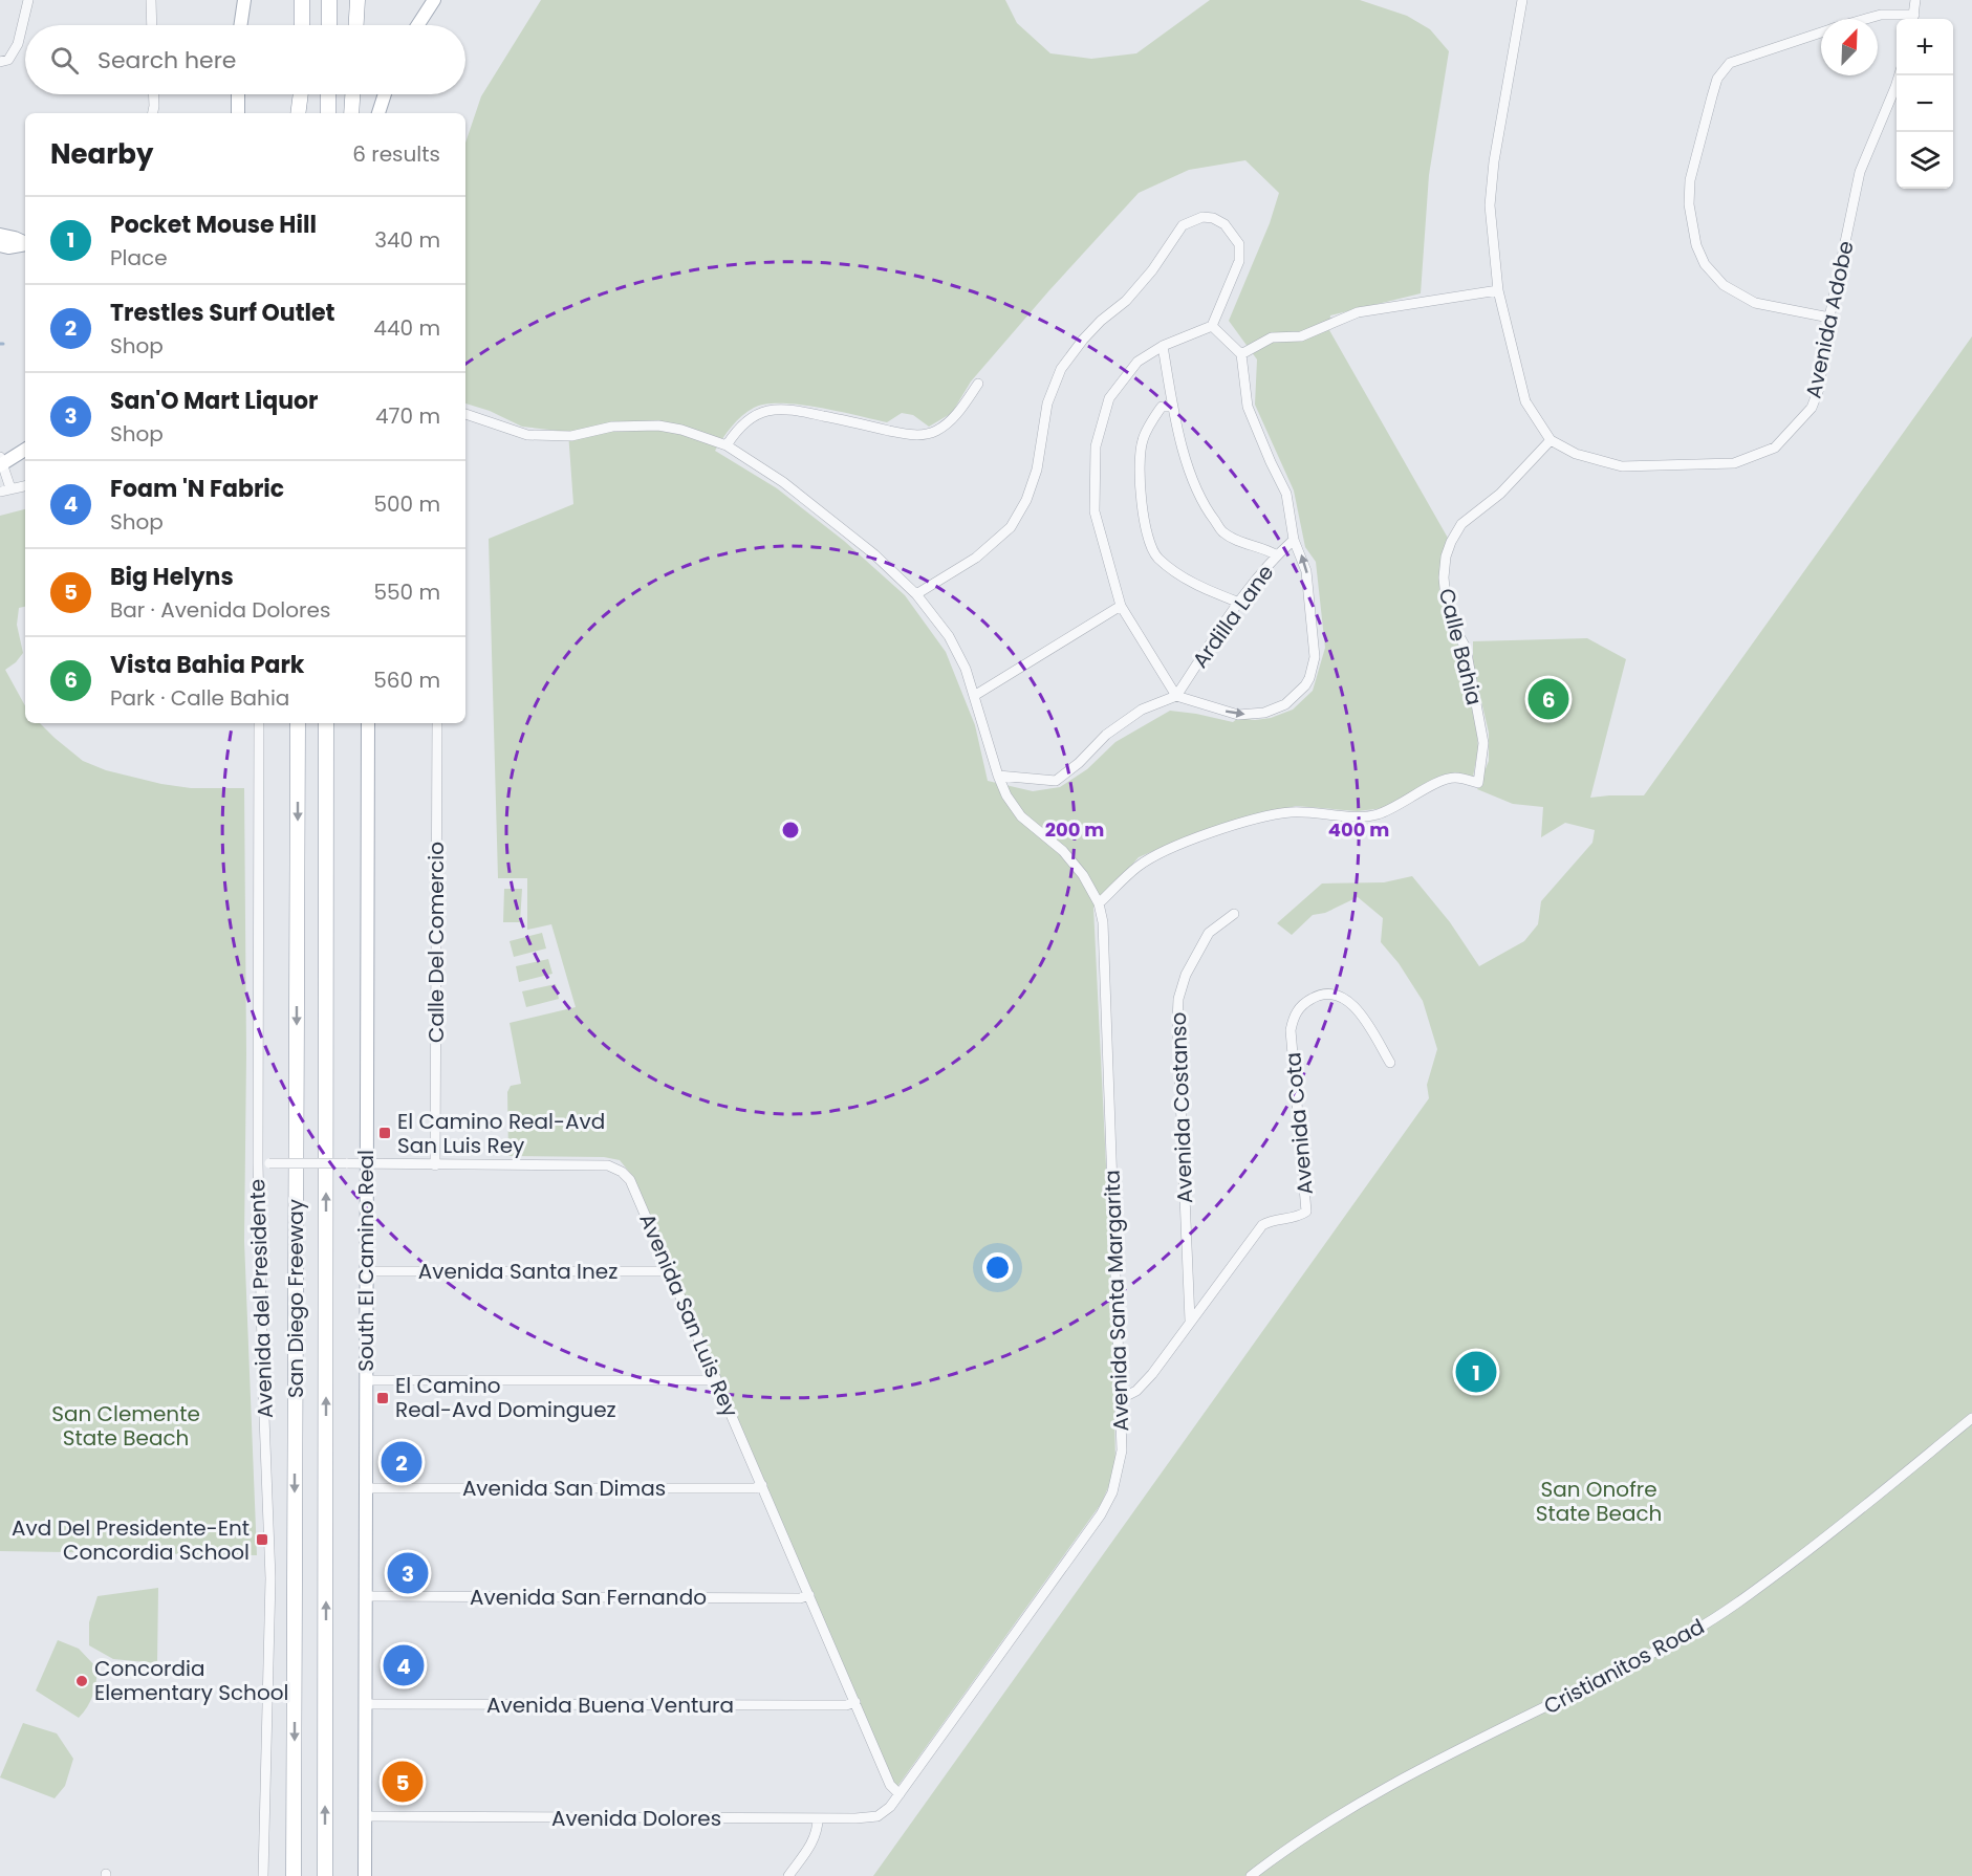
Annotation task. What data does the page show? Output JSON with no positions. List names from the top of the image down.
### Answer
{
  "streets": {
    "highway": ["San Diego Freeway"],
    "main road": ["South El Camino Real"],
    "street": [
      "Avenida Adobe",
      "Ardilla Lane",
      "Calle Bahia",
      "Calle Del Comercio",
      "Avenida Costanso",
      "Avenida Cota",
      "Avenida Santa Inez",
      "Avenida del Presidente",
      "Avenida Santa Margarita",
      "Avenida San Luis Rey",
      "Avenida San Dimas",
      "Avenida San Fernando",
      "Cristianitos Road",
      "Avenida Buena Ventura",
      "Avenida Dolores"
    ]
  },
  "crossings": [
    ["Avenida Adobe", "Calle Bahia"],
    ["Calle Bahia", "Avenida Santa Margarita"],
    ["Calle Del Comercio", "Avenida San Luis Rey"],
    ["Avenida Costanso", "Avenida Cota"],
    ["Avenida Cota", "Avenida Santa Margarita"],
    ["South El Camino Real", "Avenida Santa Inez"],
    ["South El Camino Real", "Avenida San Luis Rey"],
    ["South El Camino Real", "Avenida San Dimas"],
    ["South El Camino Real", "Avenida San Fernando"],
    ["South El Camino Real", "Avenida Buena Ventura"],
    ["South El Camino Real", "Avenida Dolores"],
    ["Avenida Santa Inez", "Avenida San Luis Rey"],
    ["Avenida del Presidente", "Avenida San Luis Rey"],
    ["Avenida Santa Margarita", "Avenida San Luis Rey"],
    ["Avenida Santa Margarita", "Avenida Dolores"],
    ["Avenida San Luis Rey", "Avenida San Dimas"],
    ["Avenida San Luis Rey", "Avenida San Fernando"],
    ["Avenida San Luis Rey", "Avenida Buena Ventura"],
    ["Avenida San Luis Rey", "Avenida Dolores"]
  ],
  "parks": ["San Clemente State Beach", "San Onofre State Beach"],
  "places": {
    "transit": ["El Camino Real-Avd San Luis Rey", "El Camino Real-Avd Dominguez", "Avd Del Presidente-Ent Concordia School"],
    "other": ["Concordia Elementary School"]
  },
  "north": "top right",
  "page": {
    "map_buttons": ["+", "−"],
    "search": "Search here",
    "heading": ["Nearby", "6 results"],
    "list": [
      {
        "mark": "1",
        "name": "Pocket Mouse Hill",
        "note": "Place",
        "value": "340 m"
      },
      {
        "mark": "2",
        "name": "Trestles Surf Outlet",
        "note": "Shop",
        "value": "440 m"
      },
      {
        "mark": "3",
        "name": "San'O Mart Liquor",
        "note": "Shop",
        "value": "470 m"
      },
      {
        "mark": "4",
        "name": "Foam 'N Fabric",
        "note": "Shop",
        "value": "500 m"
      },
      {
        "mark": "5",
        "name": "Big Helyns",
        "note": "Bar · Avenida Dolores",
        "value": "550 m"
      },
      {
        "mark": "6",
        "name": "Vista Bahia Park",
        "note": "Park · Calle Bahia",
        "value": "560 m"
      }
    ],
    "pins": [
      "6",
      "1",
      "2",
      "3",
      "4",
      "5"
    ]
  },
  "rings": ["200 m", "400 m"]
}
